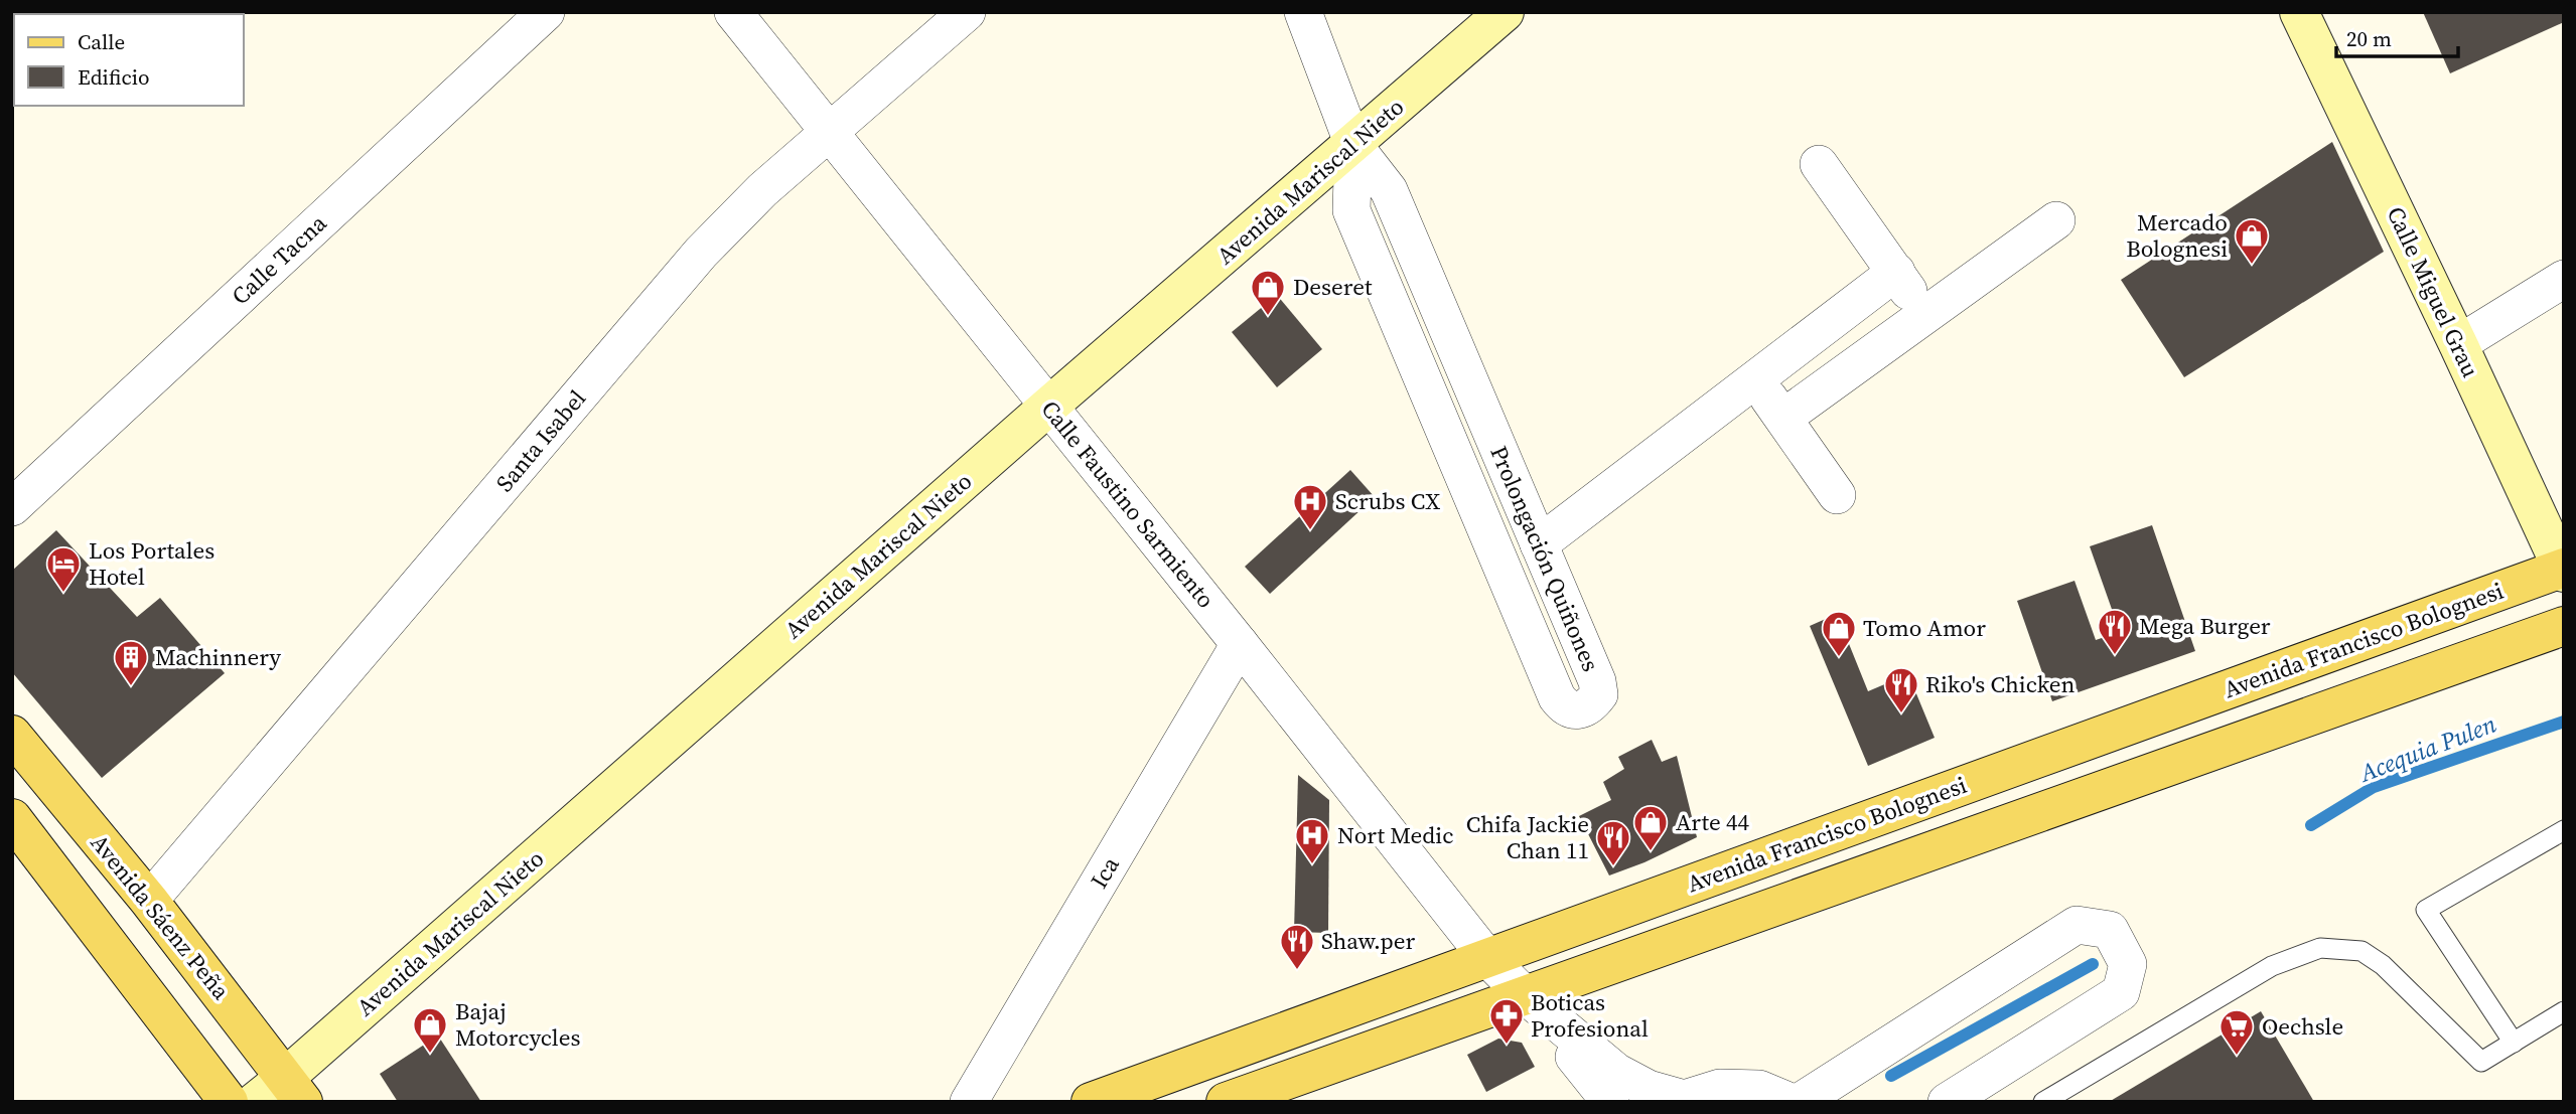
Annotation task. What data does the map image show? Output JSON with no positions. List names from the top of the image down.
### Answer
{
  "streets": {
    "main road": [
      "Avenida Mariscal Nieto",
      "Calle Miguel Grau",
      "Avenida Francisco Bolognesi",
      "Avenida Sáenz Peña"
    ],
    "street": [
      "Calle Tacna",
      "Santa Isabel",
      "Calle Faustino Sarmiento",
      "Prolongación Quiñones",
      "Ica"
    ]
  },
  "crossings": [
    ["Avenida Mariscal Nieto", "Calle Faustino Sarmiento"],
    ["Avenida Mariscal Nieto", "Prolongación Quiñones"],
    ["Avenida Mariscal Nieto", "Avenida Sáenz Peña"],
    ["Calle Miguel Grau", "Avenida Francisco Bolognesi"],
    ["Santa Isabel", "Calle Faustino Sarmiento"],
    ["Santa Isabel", "Avenida Sáenz Peña"],
    ["Calle Faustino Sarmiento", "Avenida Francisco Bolognesi"],
    ["Calle Faustino Sarmiento", "Ica"]
  ],
  "water": ["Acequia Pulen"],
  "places": {
    "shop": [
      "Mercado Bolognesi",
      "Deseret",
      "Tomo Amor",
      "Arte 44",
      "Bajaj Motorcycles"
    ],
    "hospital": ["Scrubs CX", "Nort Medic"],
    "hotel": ["Los Portales Hotel"],
    "restaurant": [
      "Mega Burger",
      "Riko's Chicken",
      "Chifa Jackie Chan 11",
      "Shaw.per"
    ],
    "building": ["Machinnery"],
    "pharmacy": ["Boticas Profesional"],
    "supermarket": ["Oechsle"]
  },
  "legend": ["Calle", "Edificio"],
  "scale_bar": "20 m"
}
